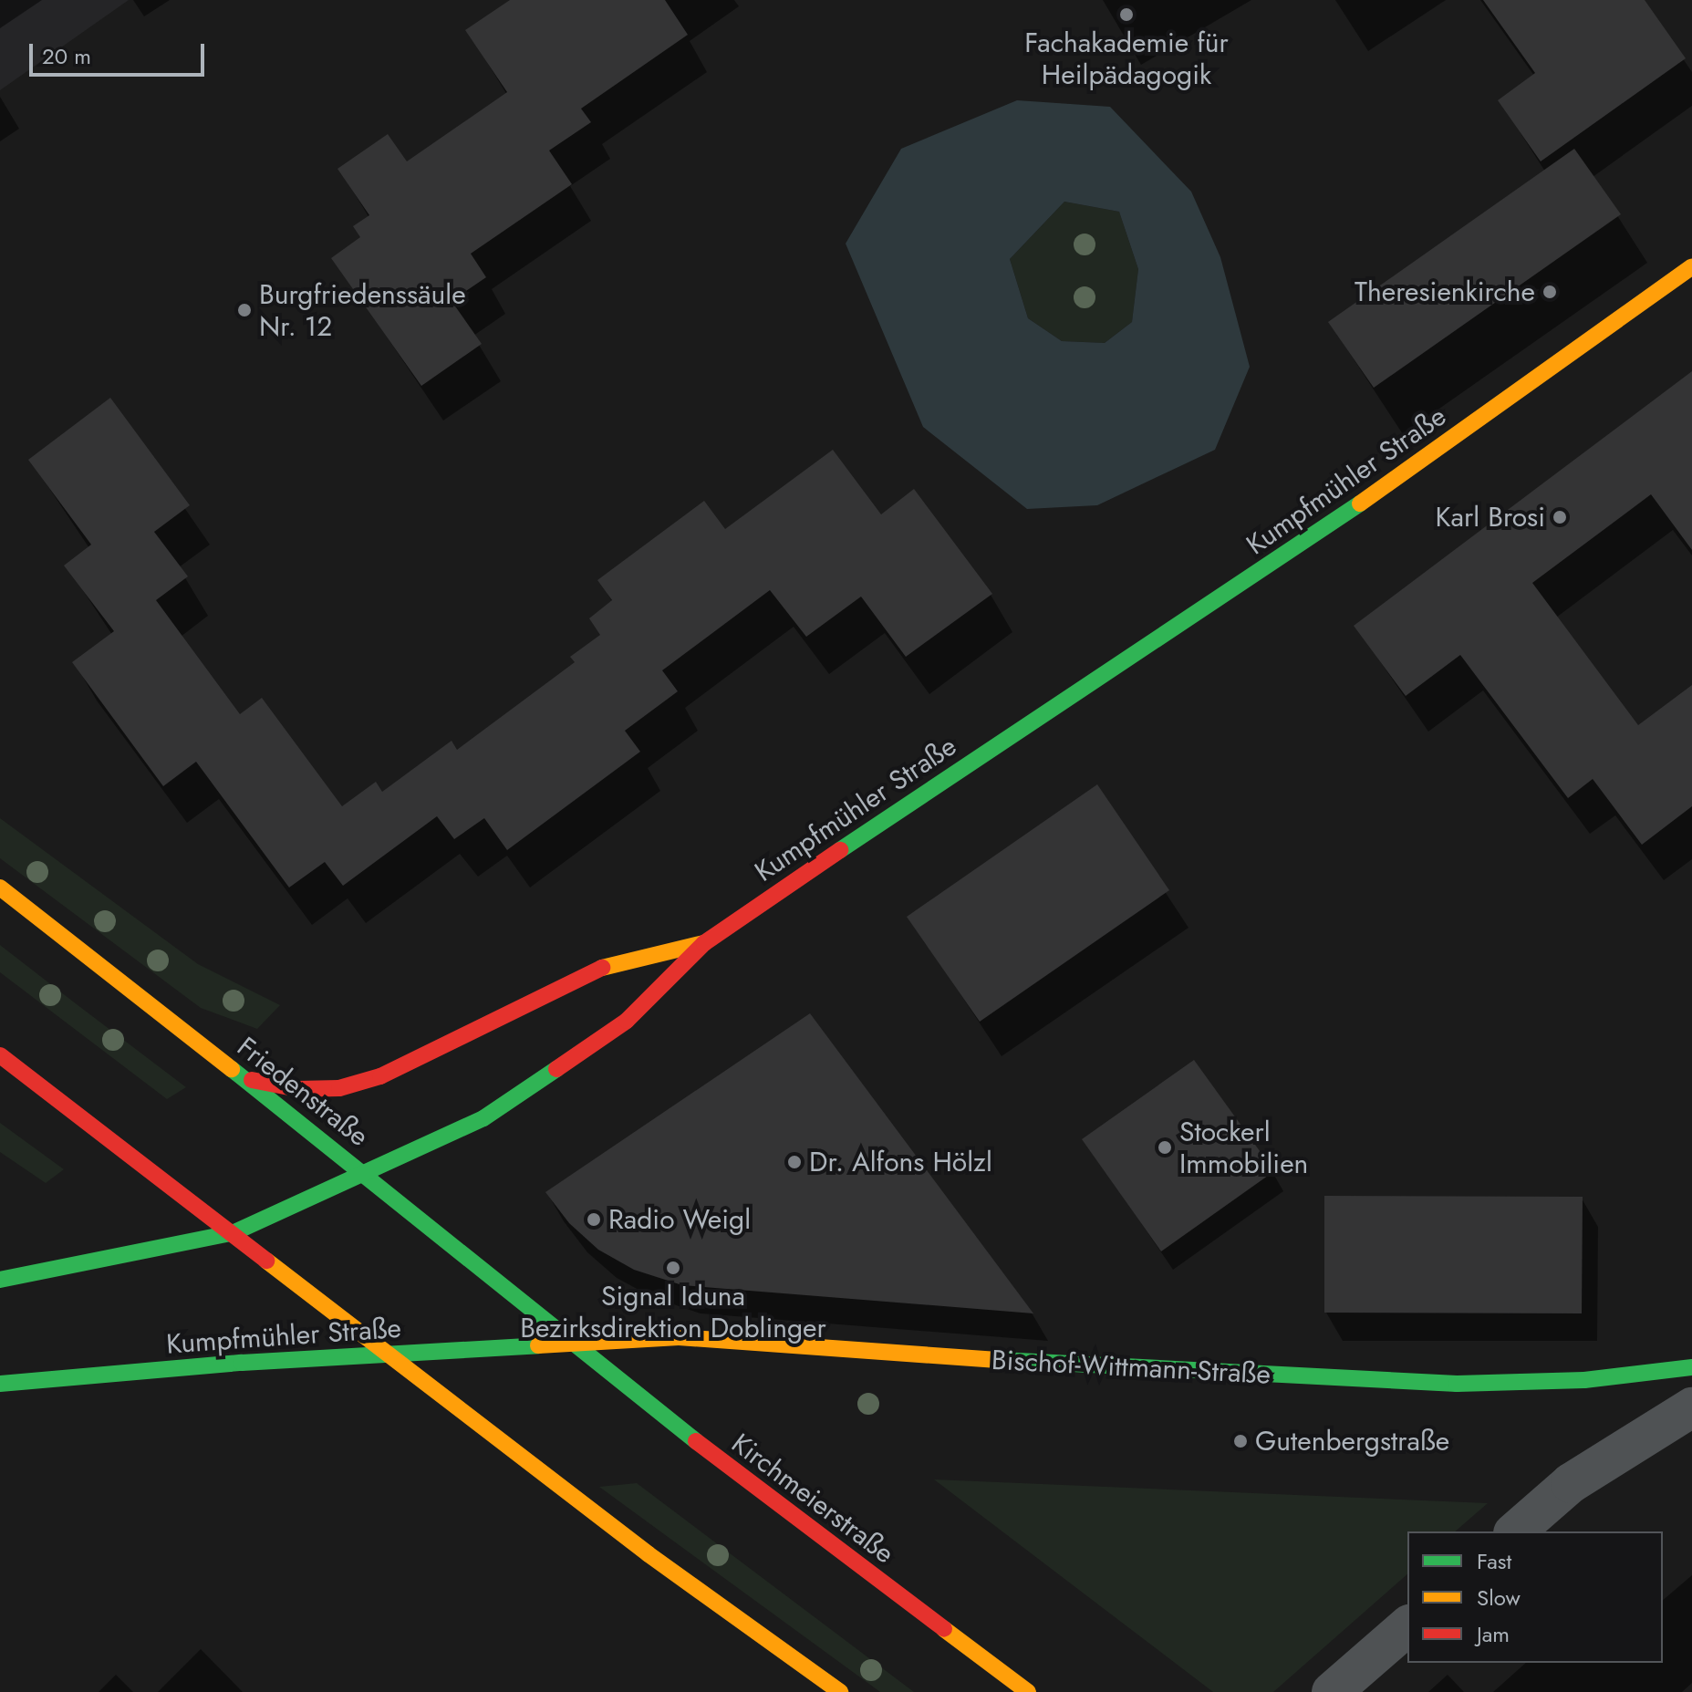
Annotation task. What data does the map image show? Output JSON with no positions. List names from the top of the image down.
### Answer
{
  "streets": {
    "street": [
      "Kumpfmühler Straße",
      "Friedenstraße",
      "Bischof-Wittmann-Straße",
      "Kirchmeierstraße"
    ]
  },
  "crossings": [
    ["Kumpfmühler Straße", "Friedenstraße"],
    ["Kumpfmühler Straße", "Bischof-Wittmann-Straße"],
    ["Kumpfmühler Straße", "Kirchmeierstraße"],
    ["Friedenstraße", "Bischof-Wittmann-Straße"],
    ["Friedenstraße", "Kirchmeierstraße"],
    ["Bischof-Wittmann-Straße", "Kirchmeierstraße"]
  ],
  "places": [
    "Fachakademie für Heilpädagogik",
    "Theresienkirche",
    "Burgfriedenssäule Nr. 12",
    "Karl Brosi",
    "Stockerl Immobilien",
    "Dr. Alfons Hölzl",
    "Radio Weigl",
    "Signal Iduna Bezirksdirektion Doblinger",
    "Gutenbergstraße"
  ],
  "legend": ["Fast", "Slow", "Jam"],
  "scale_bar": "20 m"
}
